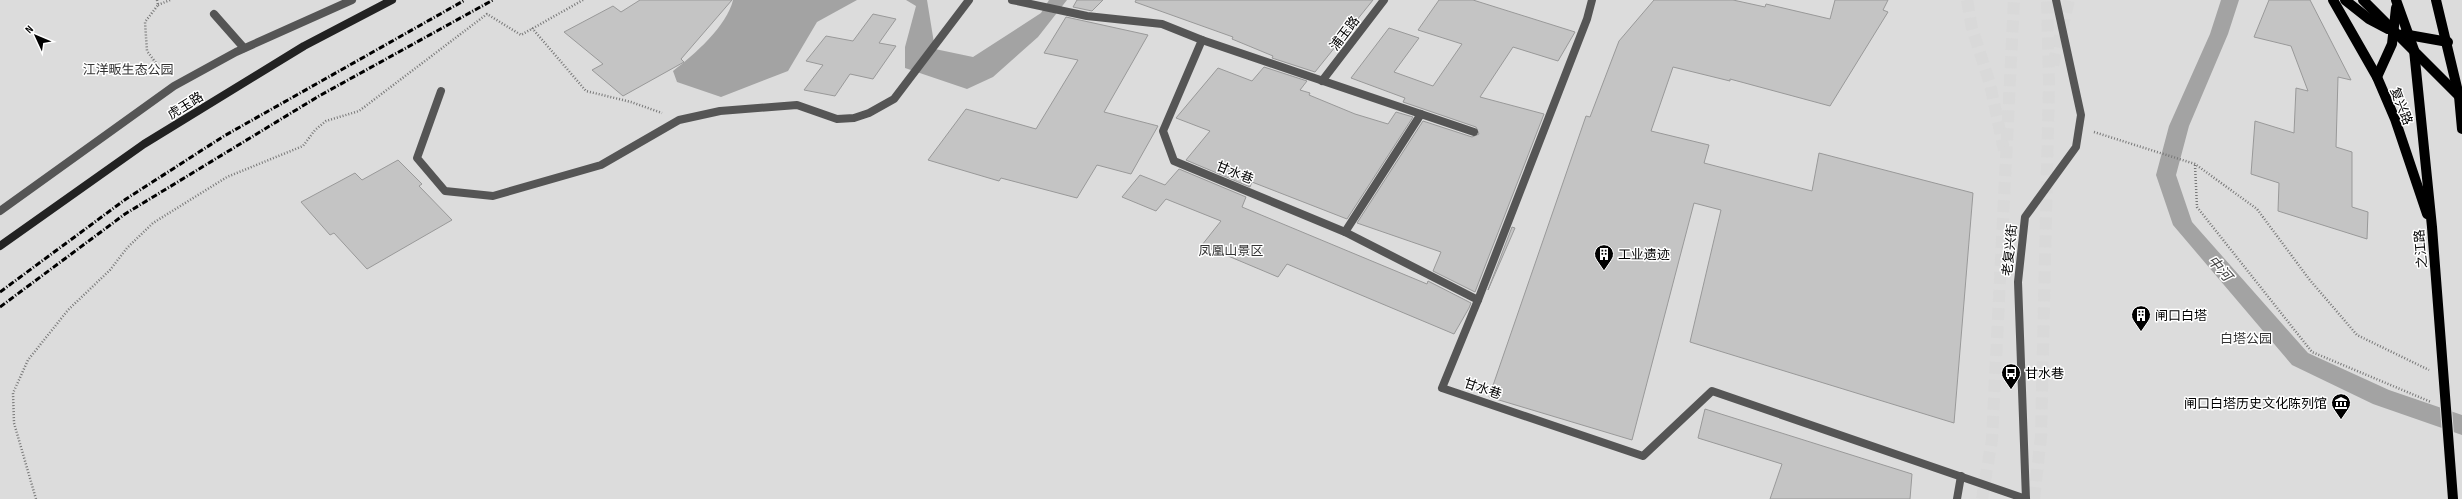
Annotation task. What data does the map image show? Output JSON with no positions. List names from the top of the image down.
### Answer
{
  "streets": {
    "main road": ["复兴路", "之江路"],
    "street": [
      "浦玉路",
      "虎玉路",
      "甘水巷",
      "老复兴街"
    ]
  },
  "crossings": [
    ["复兴路", "之江路"],
    ["甘水巷", "老复兴街"]
  ],
  "water": ["中河"],
  "parks": ["江洋畈生态公园", "凤凰山景区", "白塔公园"],
  "places": {
    "building": ["工业遗迹", "闸口白塔"],
    "bus stop": ["甘水巷"],
    "museum": ["闸口白塔历史文化陈列馆"]
  },
  "north": "top left"
}
